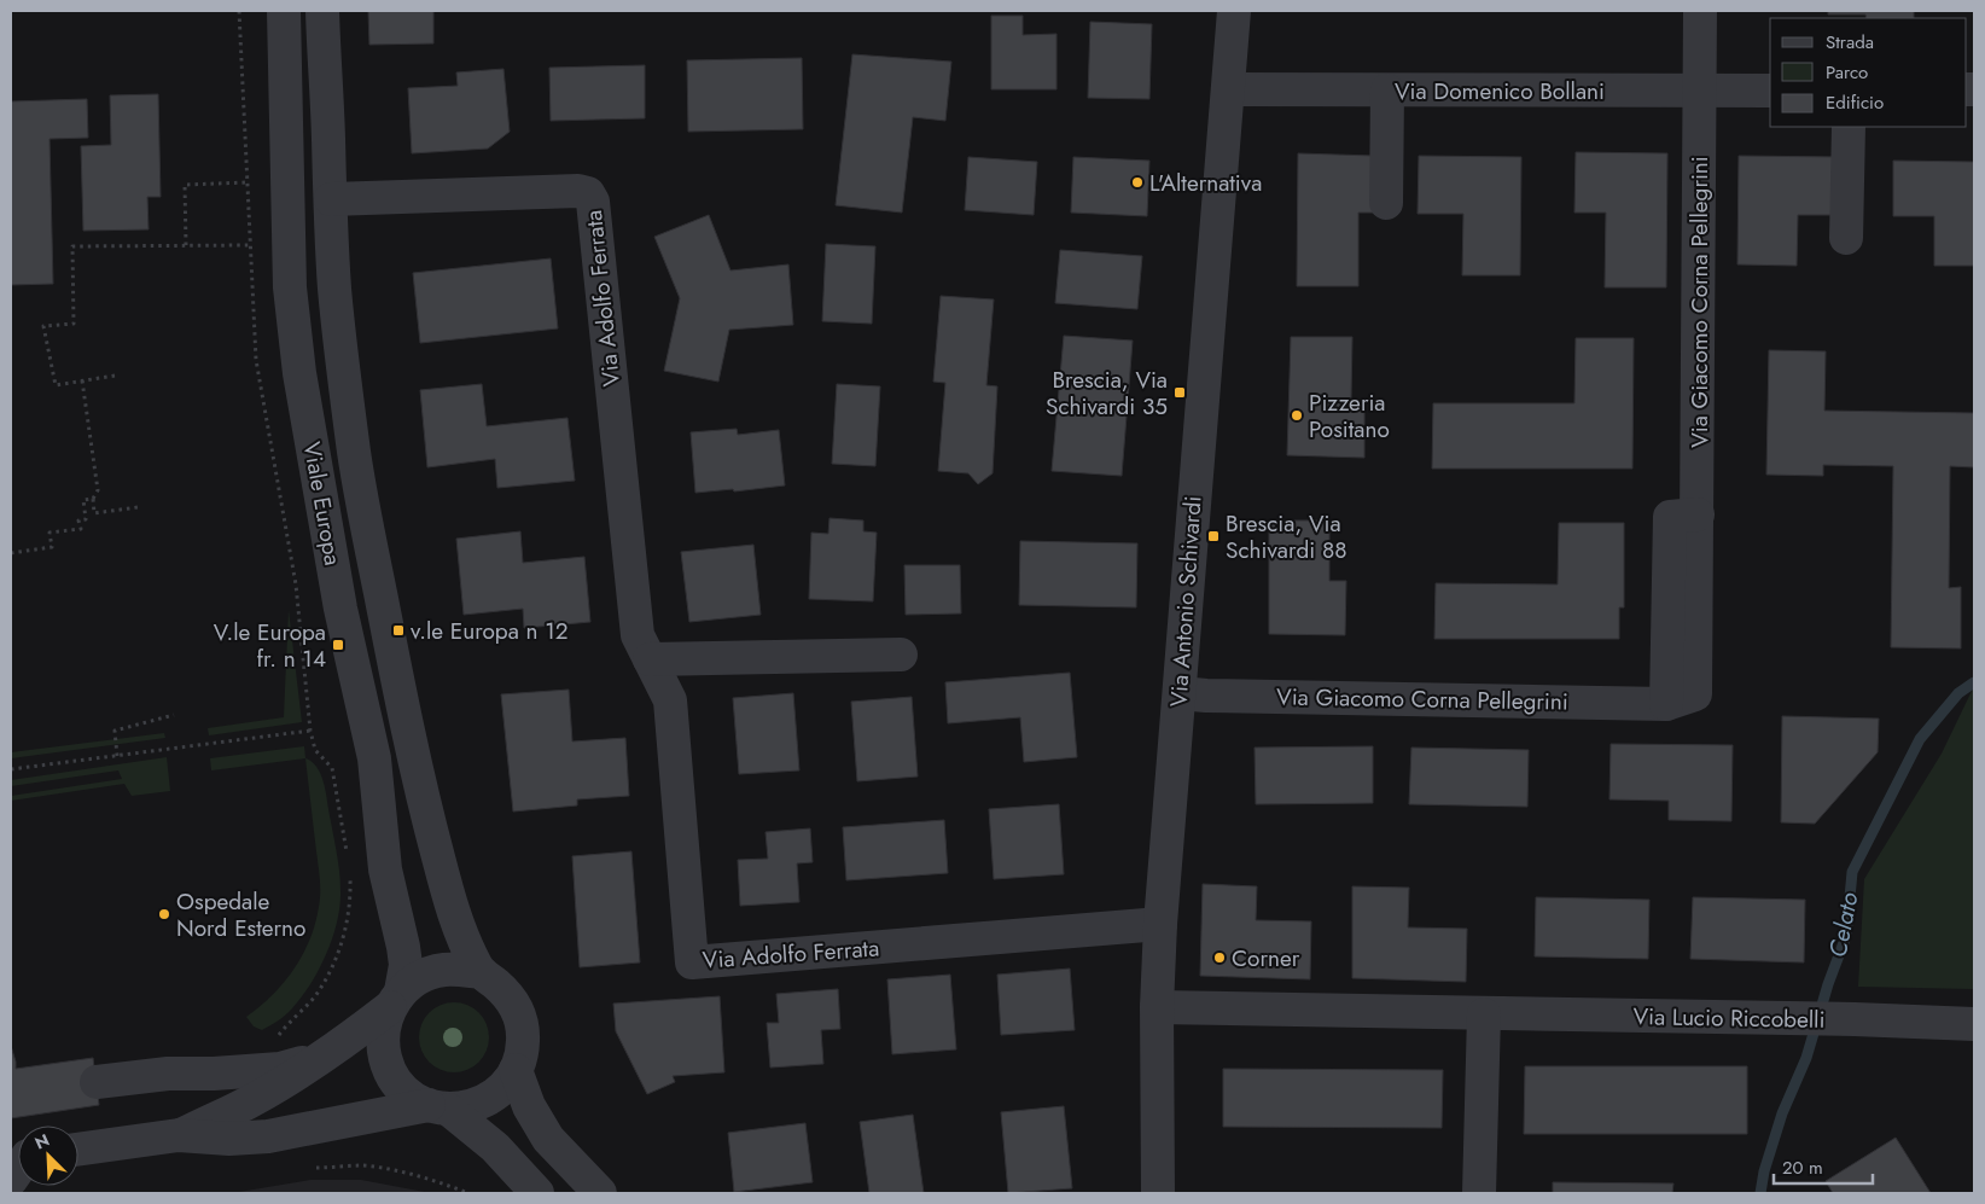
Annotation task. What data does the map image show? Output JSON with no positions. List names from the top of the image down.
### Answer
{
  "streets": {
    "street": [
      "Via Domenico Bollani",
      "Via Adolfo Ferrata",
      "Via Giacomo Corna Pellegrini",
      "Viale Europa",
      "Via Antonio Schivardi",
      "Via Lucio Riccobelli"
    ]
  },
  "crossings": [
    ["Via Domenico Bollani", "Via Giacomo Corna Pellegrini"],
    ["Via Domenico Bollani", "Via Antonio Schivardi"],
    ["Via Adolfo Ferrata", "Viale Europa"],
    ["Via Adolfo Ferrata", "Via Antonio Schivardi"],
    ["Via Giacomo Corna Pellegrini", "Via Antonio Schivardi"],
    ["Via Antonio Schivardi", "Via Lucio Riccobelli"]
  ],
  "water": ["Celato"],
  "places": {
    "other": [
      "L'Alternativa",
      "Pizzeria Positano",
      "Ospedale Nord Esterno",
      "Corner"
    ],
    "transit": [
      "Brescia, Via Schivardi 35",
      "Brescia, Via Schivardi 88",
      "v.le Europa n 12",
      "V.le Europa fr. n 14"
    ]
  },
  "legend": ["Strada", "Parco", "Edificio"],
  "scale_bar": "20 m",
  "north": "top left"
}
